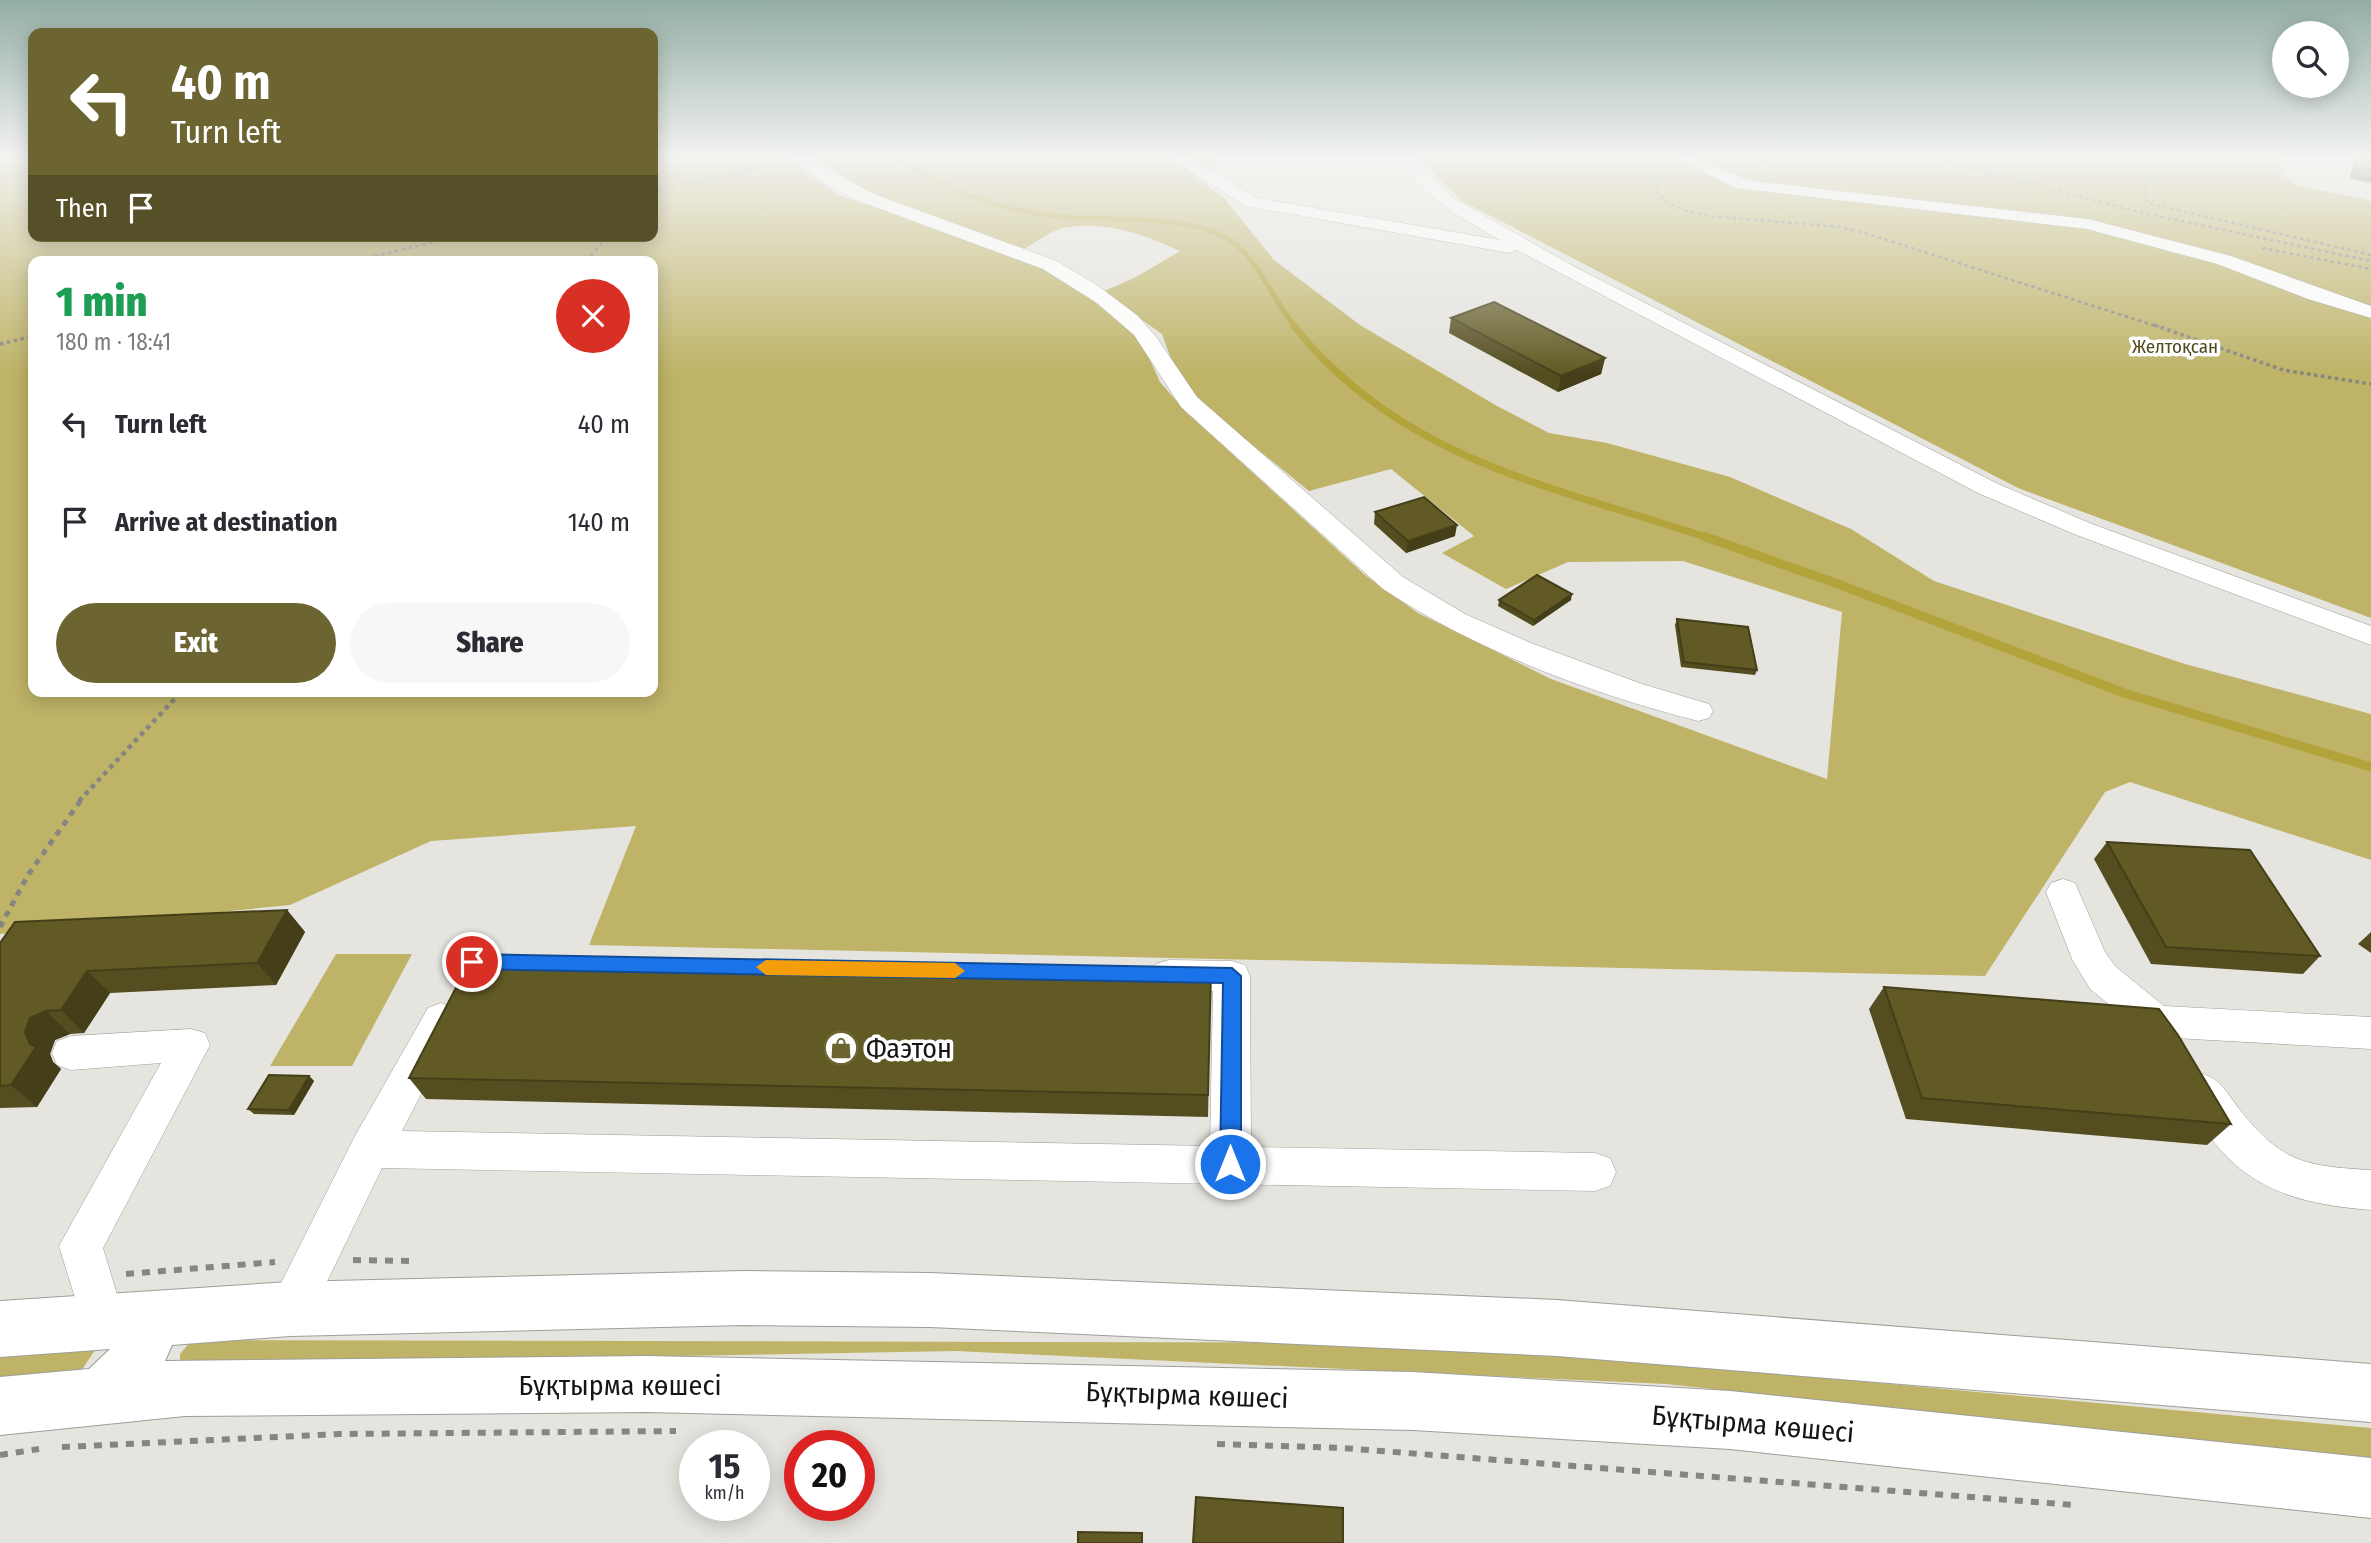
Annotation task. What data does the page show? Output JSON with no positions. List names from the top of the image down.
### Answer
{
  "streets": {
    "main road": ["Бұқтырма көшесі"]
  },
  "parks": ["Желтоқсан"],
  "places": {
    "shop": ["Фаэтон"]
  },
  "page": {
    "turn": ["40 m", "Turn left"],
    "then": "Then",
    "heading": ["1 min", "180 m · 18:41"],
    "list": [
      {
        "name": "Turn left",
        "value": "40 m"
      },
      {
        "name": "Arrive at destination",
        "value": "140 m"
      }
    ],
    "buttons": ["Exit", "Share"],
    "speed": "15 km/h",
    "limit": "20"
  }
}
